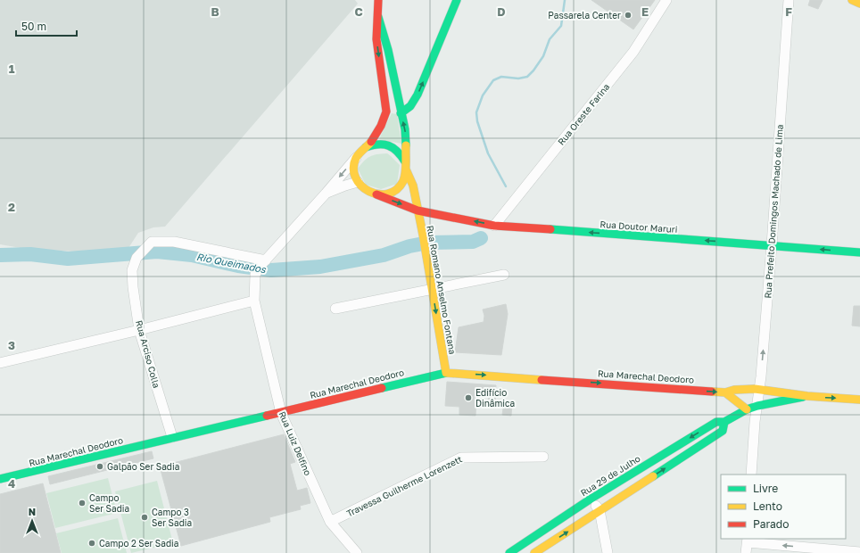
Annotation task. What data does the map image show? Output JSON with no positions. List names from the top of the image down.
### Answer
{
  "streets": {
    "main road": [
      "Rua Doutor Maruri",
      "Rua Romano Anselmo Fontana",
      "Rua Marechal Deodoro",
      "Rua 29 de Julho"
    ],
    "street": [
      "Rua Oreste Farina",
      "Rua Prefeito Domingos Machado de Lima",
      "Rua Arciso Colla",
      "Rua Luiz Delfino",
      "Travessa Guilherme Lorenzett"
    ]
  },
  "crossings": [
    ["Rua Oreste Farina", "Rua Doutor Maruri"],
    ["Rua Prefeito Domingos Machado de Lima", "Rua Doutor Maruri"],
    ["Rua Prefeito Domingos Machado de Lima", "Rua Marechal Deodoro"],
    ["Rua Doutor Maruri", "Rua Romano Anselmo Fontana"],
    ["Rua Romano Anselmo Fontana", "Rua Marechal Deodoro"],
    ["Rua Arciso Colla", "Rua Marechal Deodoro"],
    ["Rua Arciso Colla", "Rua Luiz Delfino"],
    ["Rua Marechal Deodoro", "Rua Luiz Delfino"],
    ["Rua Marechal Deodoro", "Rua 29 de Julho"],
    ["Rua Luiz Delfino", "Travessa Guilherme Lorenzett"]
  ],
  "one_way": ["Rua Doutor Maruri", "Rua Romano Anselmo Fontana", "Rua Marechal Deodoro"],
  "water": ["Rio Queimados"],
  "places": [
    "Passarela Center",
    "Edifício Dinâmica",
    "Galpão Ser Sadia",
    "Campo Ser Sadia",
    "Campo 3 Ser Sadia",
    "Campo 2 Ser Sadia"
  ],
  "legend": ["Livre", "Lento", "Parado"],
  "scale_bar": "50 m",
  "north": "top",
  "grid": {
    "columns": [
      "B",
      "C",
      "D",
      "E",
      "F"
    ],
    "rows": [
      "1",
      "2",
      "3",
      "4"
    ]
  }
}
